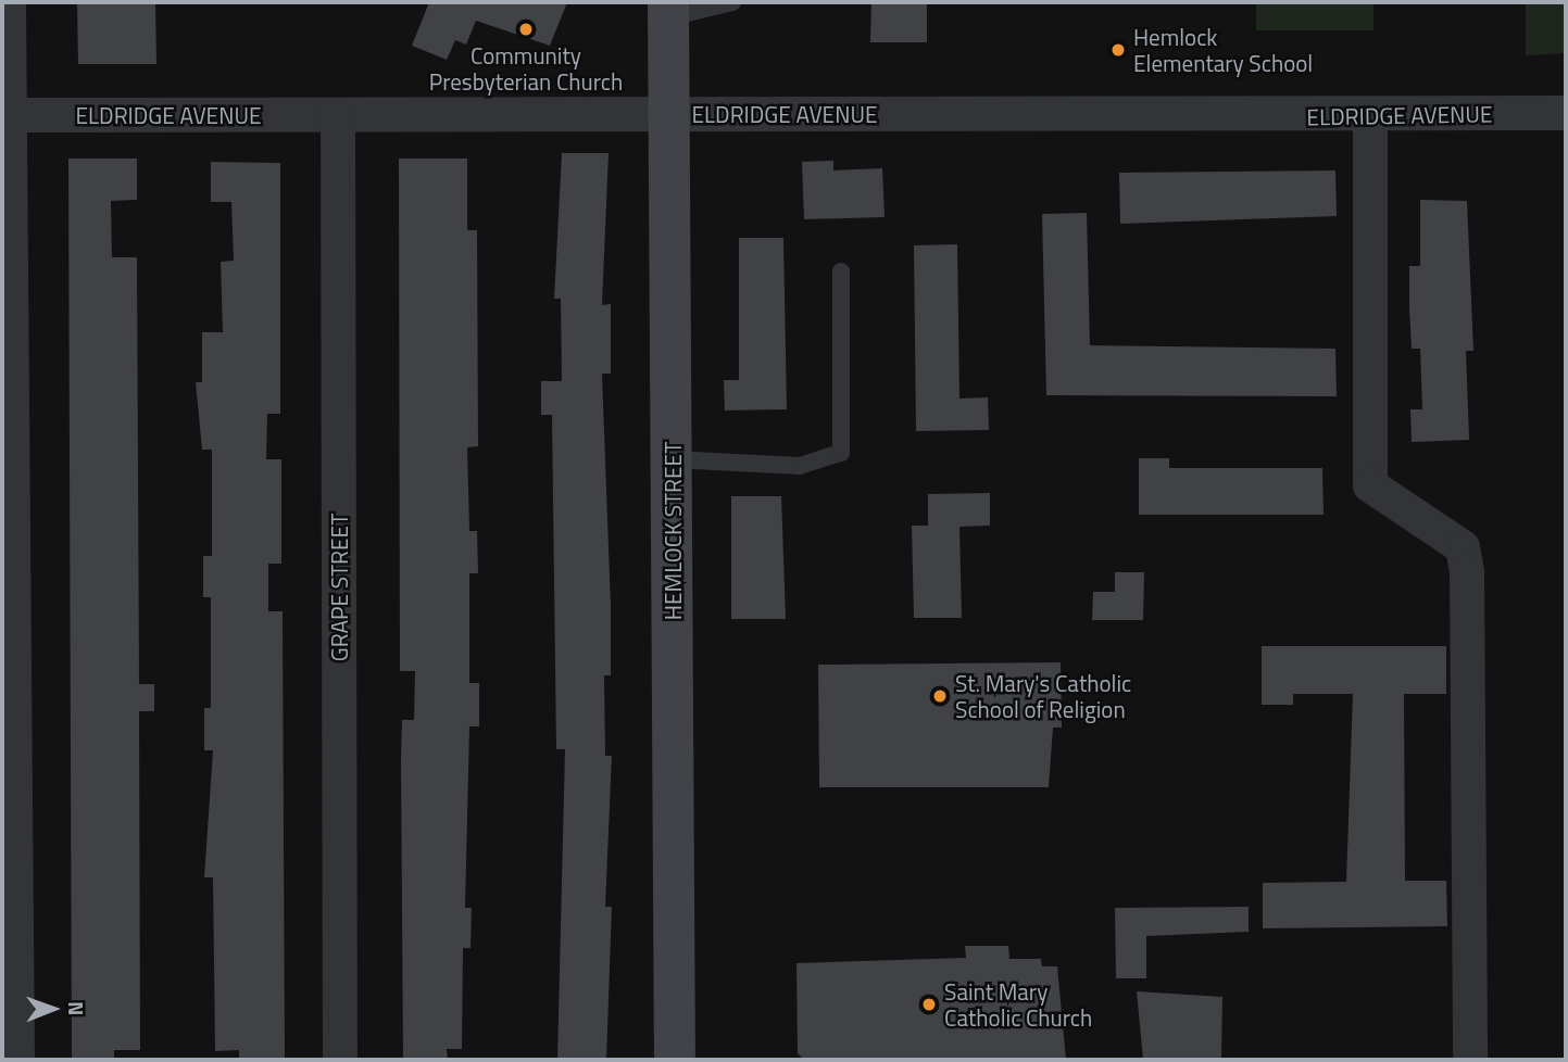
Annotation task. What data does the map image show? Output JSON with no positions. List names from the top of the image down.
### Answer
{
  "streets": {
    "street": ["ELDRIDGE AVENUE", "HEMLOCK STREET", "GRAPE STREET"]
  },
  "crossings": [
    ["ELDRIDGE AVENUE", "HEMLOCK STREET"],
    ["ELDRIDGE AVENUE", "GRAPE STREET"]
  ],
  "places": [
    "Community Presbyterian Church",
    "Hemlock Elementary School",
    "St. Mary's Catholic School of Religion",
    "Saint Mary Catholic Church"
  ],
  "north": "right"
}
